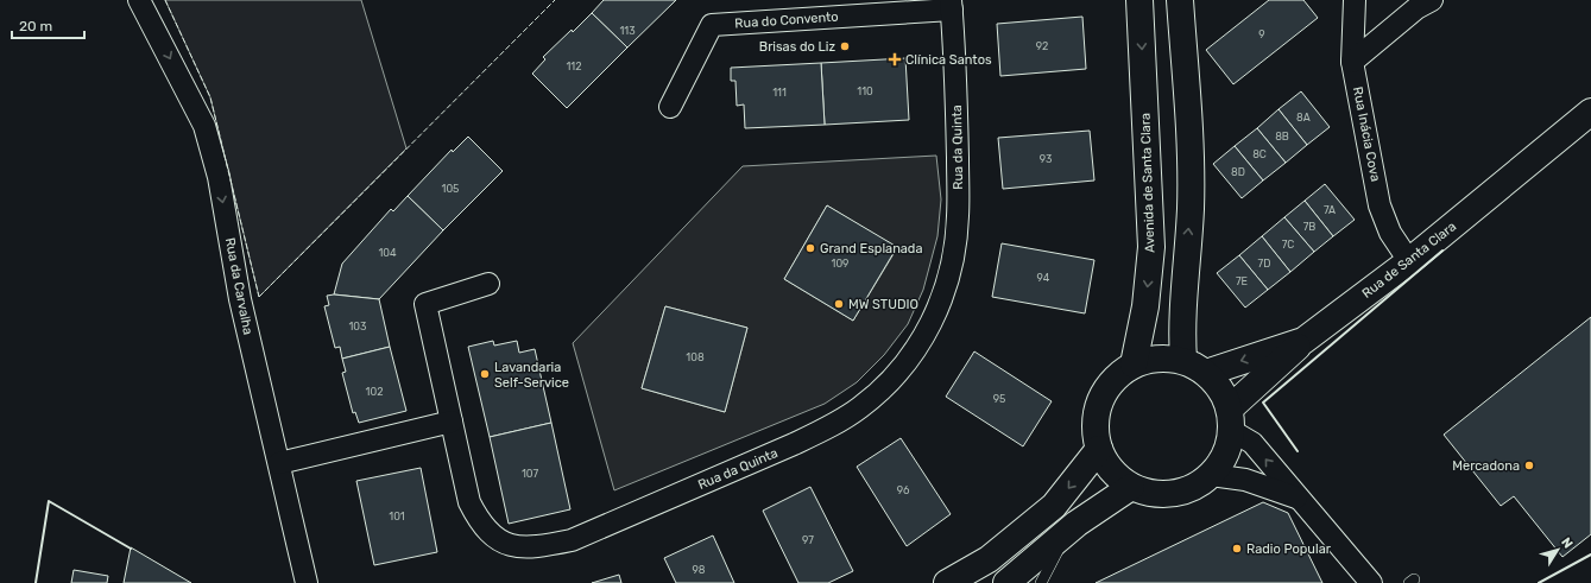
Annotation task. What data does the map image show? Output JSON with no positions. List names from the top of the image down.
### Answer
{
  "streets": {
    "main road": ["Avenida de Santa Clara", "Rua de Santa Clara"],
    "street": [
      "Rua do Convento",
      "Rua Inácia Cova",
      "Rua da Quinta",
      "Rua da Carvalha"
    ]
  },
  "crossings": [
    ["Rua do Convento", "Rua da Quinta"],
    ["Rua Inácia Cova", "Rua de Santa Clara"],
    ["Avenida de Santa Clara", "Rua de Santa Clara"]
  ],
  "one_way": ["Rua da Carvalha"],
  "places": {
    "other": [
      "Brisas do Liz",
      "Grand Esplanada",
      "MW STUDIO",
      "Lavandaria Self-Service",
      "Mercadona",
      "Radio Popular"
    ],
    "health": ["Clínica Santos"]
  },
  "house_numbers": [
    "113",
    "9",
    "92",
    "112",
    "110",
    "111",
    "8A",
    "8B",
    "8C",
    "93",
    "8D",
    "105",
    "7A",
    "7B",
    "7C",
    "104",
    "109",
    "7D",
    "94",
    "7E",
    "103",
    "108",
    "102",
    "95",
    "107",
    "96",
    "101",
    "97",
    "98"
  ],
  "scale_bar": "20 m",
  "north": "top right"
}
